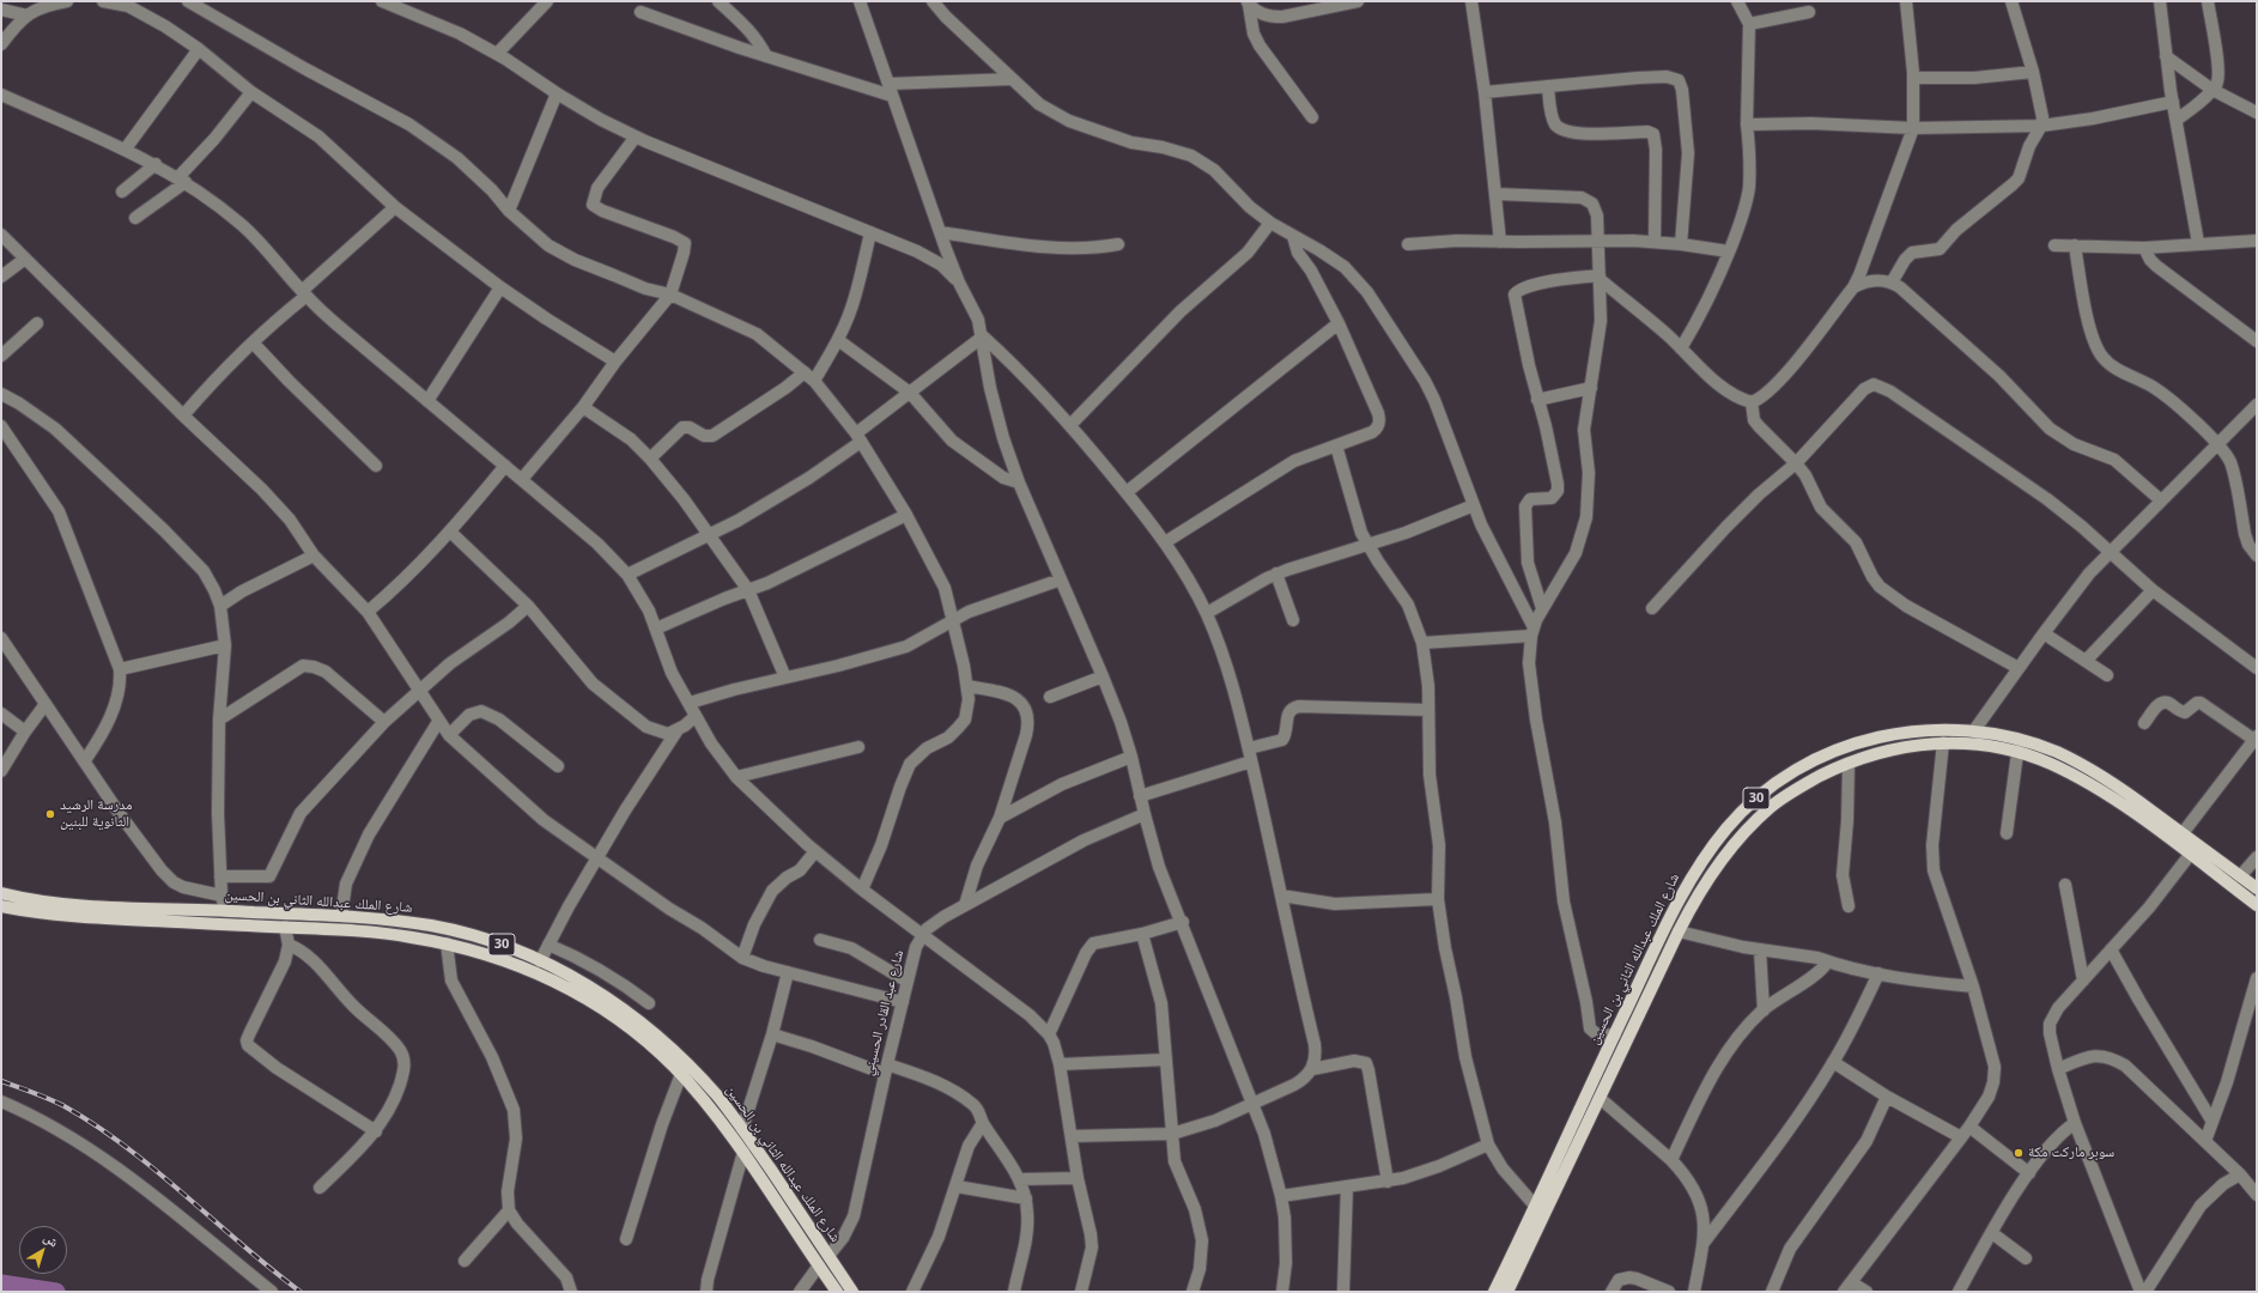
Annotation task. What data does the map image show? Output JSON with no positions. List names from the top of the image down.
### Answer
{
  "streets": {
    "main road": ["30", "شارع الملك عبدالله الثاني بن الحسين"],
    "street": ["شارع عبد القادر الحسيني"]
  },
  "crossings": [
    ["شارع الملك عبدالله الثاني بن الحسين", "شارع عبد القادر الحسيني"]
  ],
  "places": ["مدرسة الرشيد الثانوية للبنين", "سوبر ماركت مكة"],
  "north": "top right"
}
